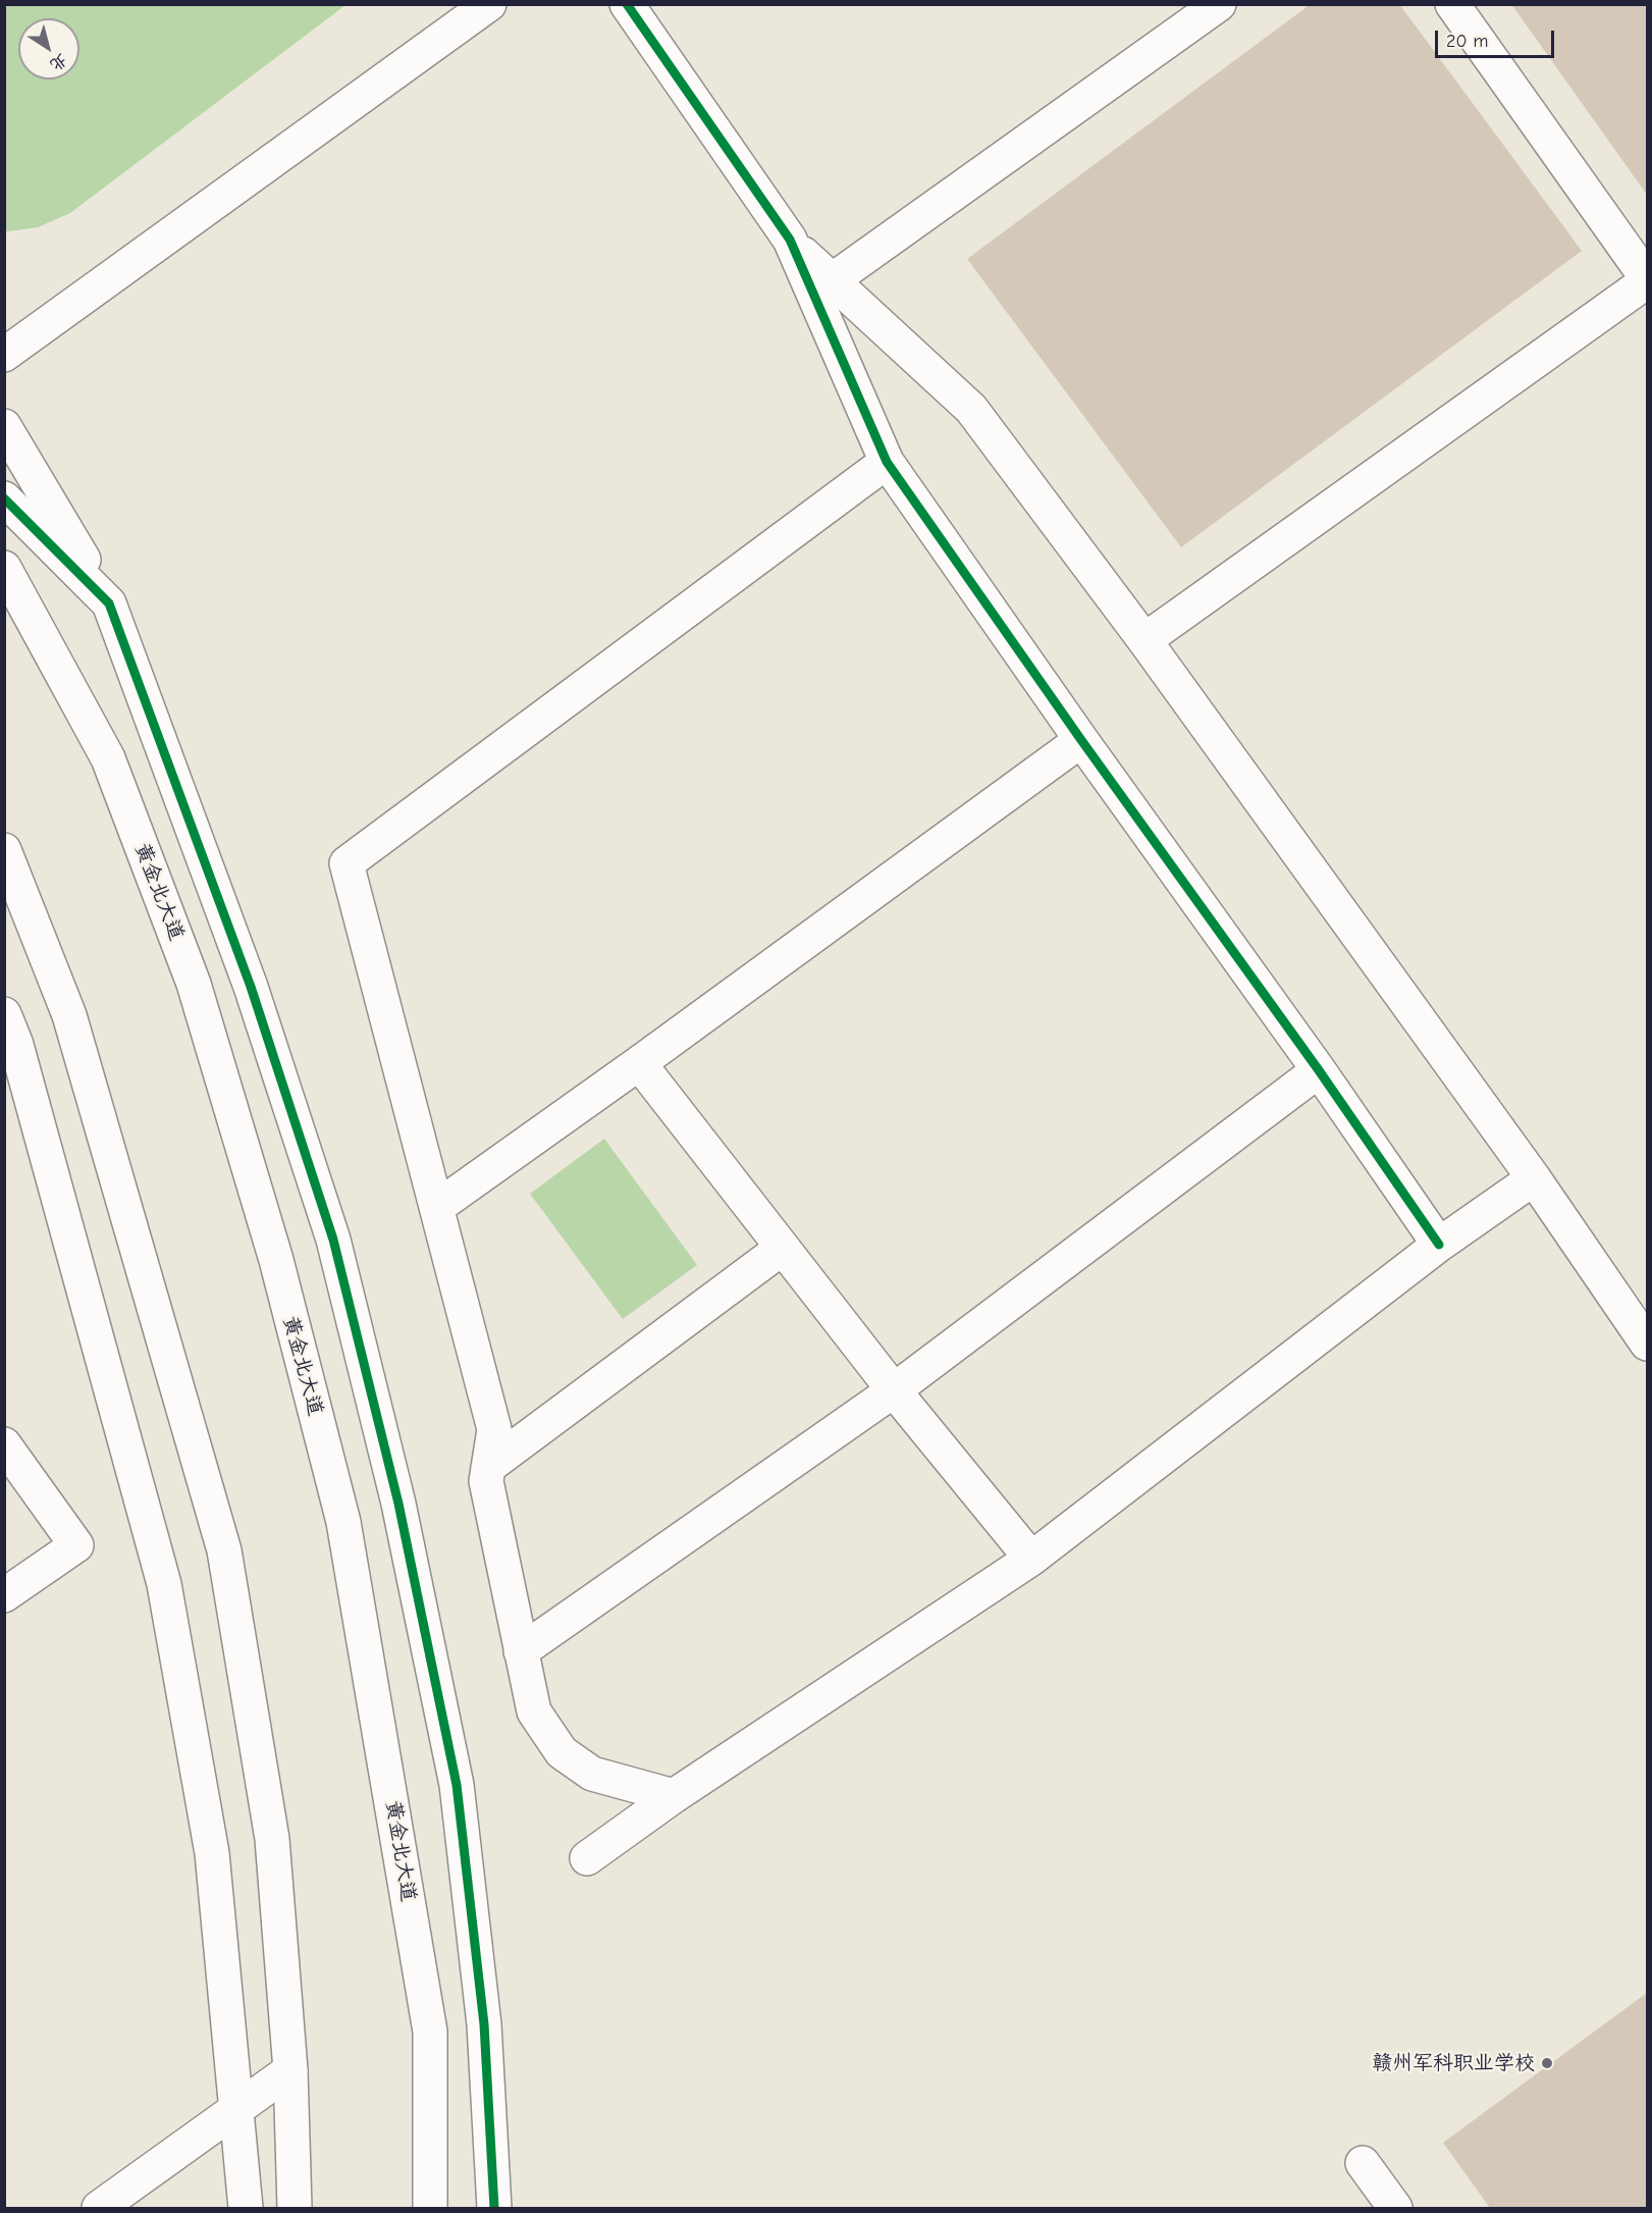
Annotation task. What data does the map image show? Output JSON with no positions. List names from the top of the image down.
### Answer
{
  "streets": {
    "street": ["黄金北大道"]
  },
  "places": ["赣州军科职业学校"],
  "scale_bar": "20 m",
  "north": "bottom right"
}
